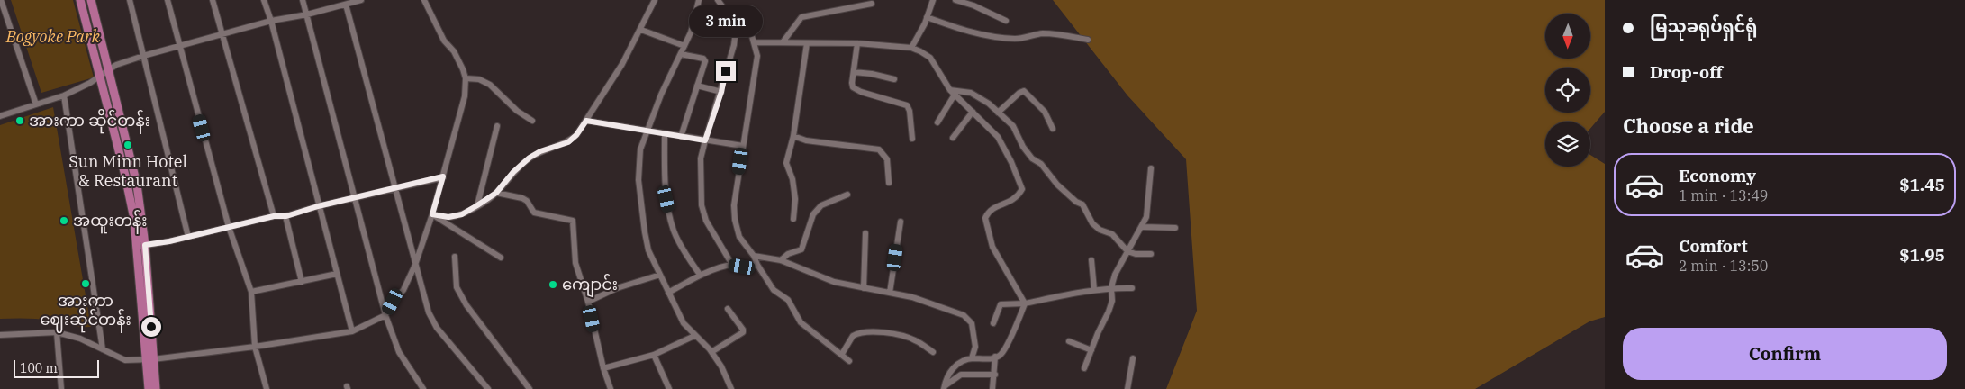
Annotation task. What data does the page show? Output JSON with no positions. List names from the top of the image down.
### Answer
{
  "parks": ["Bogyoke Park"],
  "places": [
    "အားကာ ဆိုင်တန်း",
    "Sun Minn Hotel & Restaurant",
    "အထူးတန်း",
    "အားကာ ဈေးဆိုင်တန်း",
    "ကျောင်း"
  ],
  "scale_bar": "100 m",
  "north": "bottom",
  "page": {
    "banner": ["မြသုခရုပ်ရှင်ရုံ", "Drop-off"],
    "bubble": "3 min",
    "heading": "Choose a ride",
    "list": [
      {
        "name": "Economy",
        "note": "1 min · 13:49",
        "value": "$1.45"
      },
      {
        "name": "Comfort",
        "note": "2 min · 13:50",
        "value": "$1.95"
      }
    ],
    "buttons": "Confirm",
    "scale": "100 m"
  }
}
